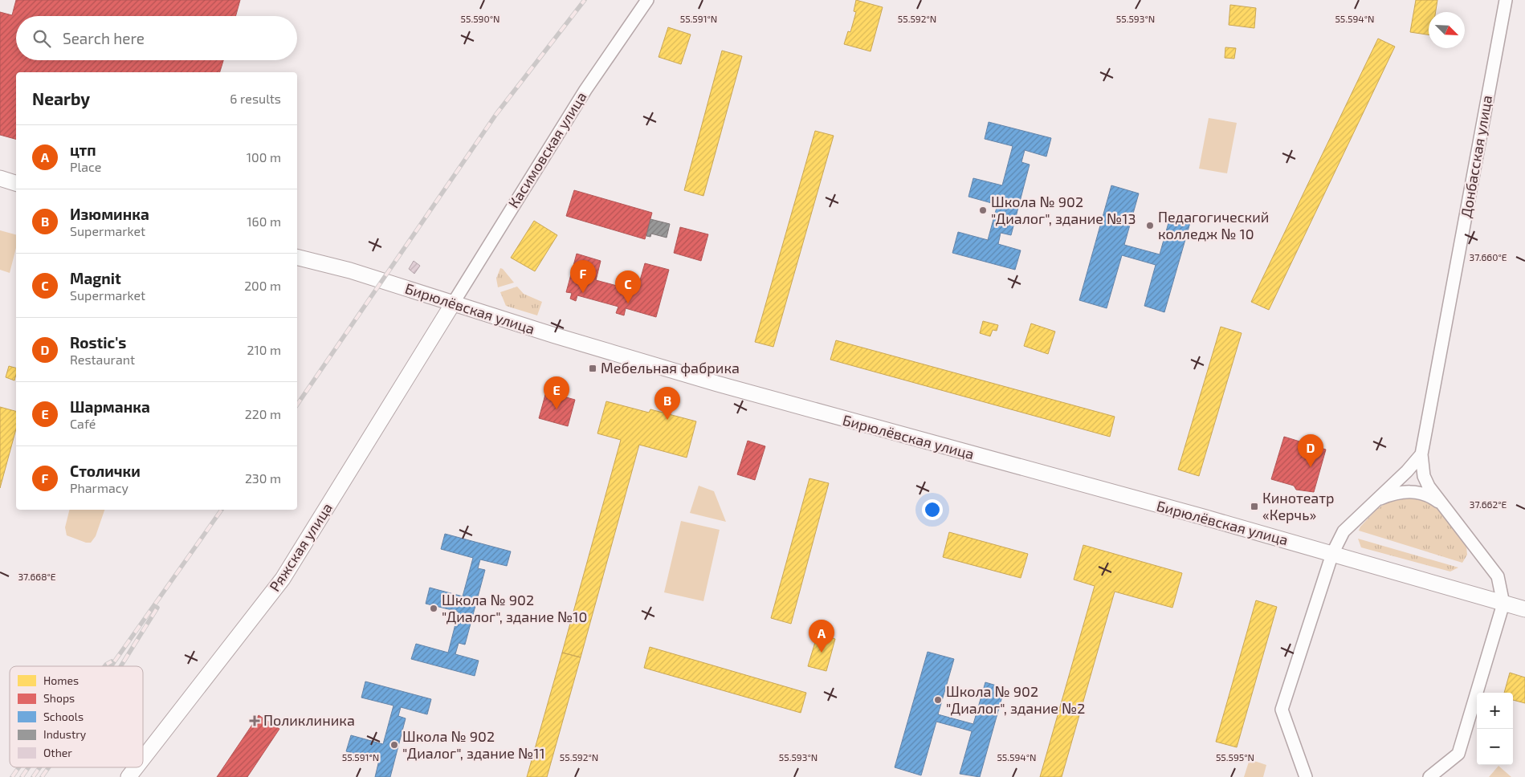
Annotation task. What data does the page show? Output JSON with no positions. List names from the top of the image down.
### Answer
{
  "streets": {
    "street": [
      "Касимовская улица",
      "Донбасская улица",
      "Бирюлёвская улица",
      "Ряжская улица"
    ]
  },
  "crossings": [
    ["Касимовская улица", "Бирюлёвская улица"],
    ["Касимовская улица", "Ряжская улица"],
    ["Бирюлёвская улица", "Ряжская улица"]
  ],
  "places": {
    "other": [
      "Школа № 902 \"Диалог\", здание №13",
      "Педагогический колледж № 10",
      "Школа № 902 \"Диалог\", здание №10",
      "Школа № 902 \"Диалог\", здание №2",
      "Школа № 902 \"Диалог\", здание №11"
    ],
    "transit": ["Мебельная фабрика", "Кинотеатр «Керчь»"],
    "health": ["Поликлиника"]
  },
  "legend": [
    "Homes",
    "Shops",
    "Schools",
    "Industry",
    "Other"
  ],
  "north": "bottom right",
  "page": {
    "search": "Search here",
    "heading": ["Nearby", "6 results"],
    "list": [
      {
        "mark": "A",
        "name": "цтп",
        "note": "Place",
        "value": "100 m"
      },
      {
        "mark": "B",
        "name": "Изюминка",
        "note": "Supermarket",
        "value": "160 m"
      },
      {
        "mark": "C",
        "name": "Magnit",
        "note": "Supermarket",
        "value": "200 m"
      },
      {
        "mark": "D",
        "name": "Rostic's",
        "note": "Restaurant",
        "value": "210 m"
      },
      {
        "mark": "E",
        "name": "Шарманка",
        "note": "Café",
        "value": "220 m"
      },
      {
        "mark": "F",
        "name": "Столички",
        "note": "Pharmacy",
        "value": "230 m"
      }
    ],
    "pins": [
      "F",
      "C",
      "E",
      "B",
      "D",
      "A"
    ],
    "map_buttons": ["+", "−"]
  },
  "coordinates": [
    "55.590°N",
    "55.591°N",
    "55.592°N",
    "55.593°N",
    "55.594°N",
    "37.660°E",
    "37.662°E",
    "37.668°E",
    "55.595°N"
  ]
}
